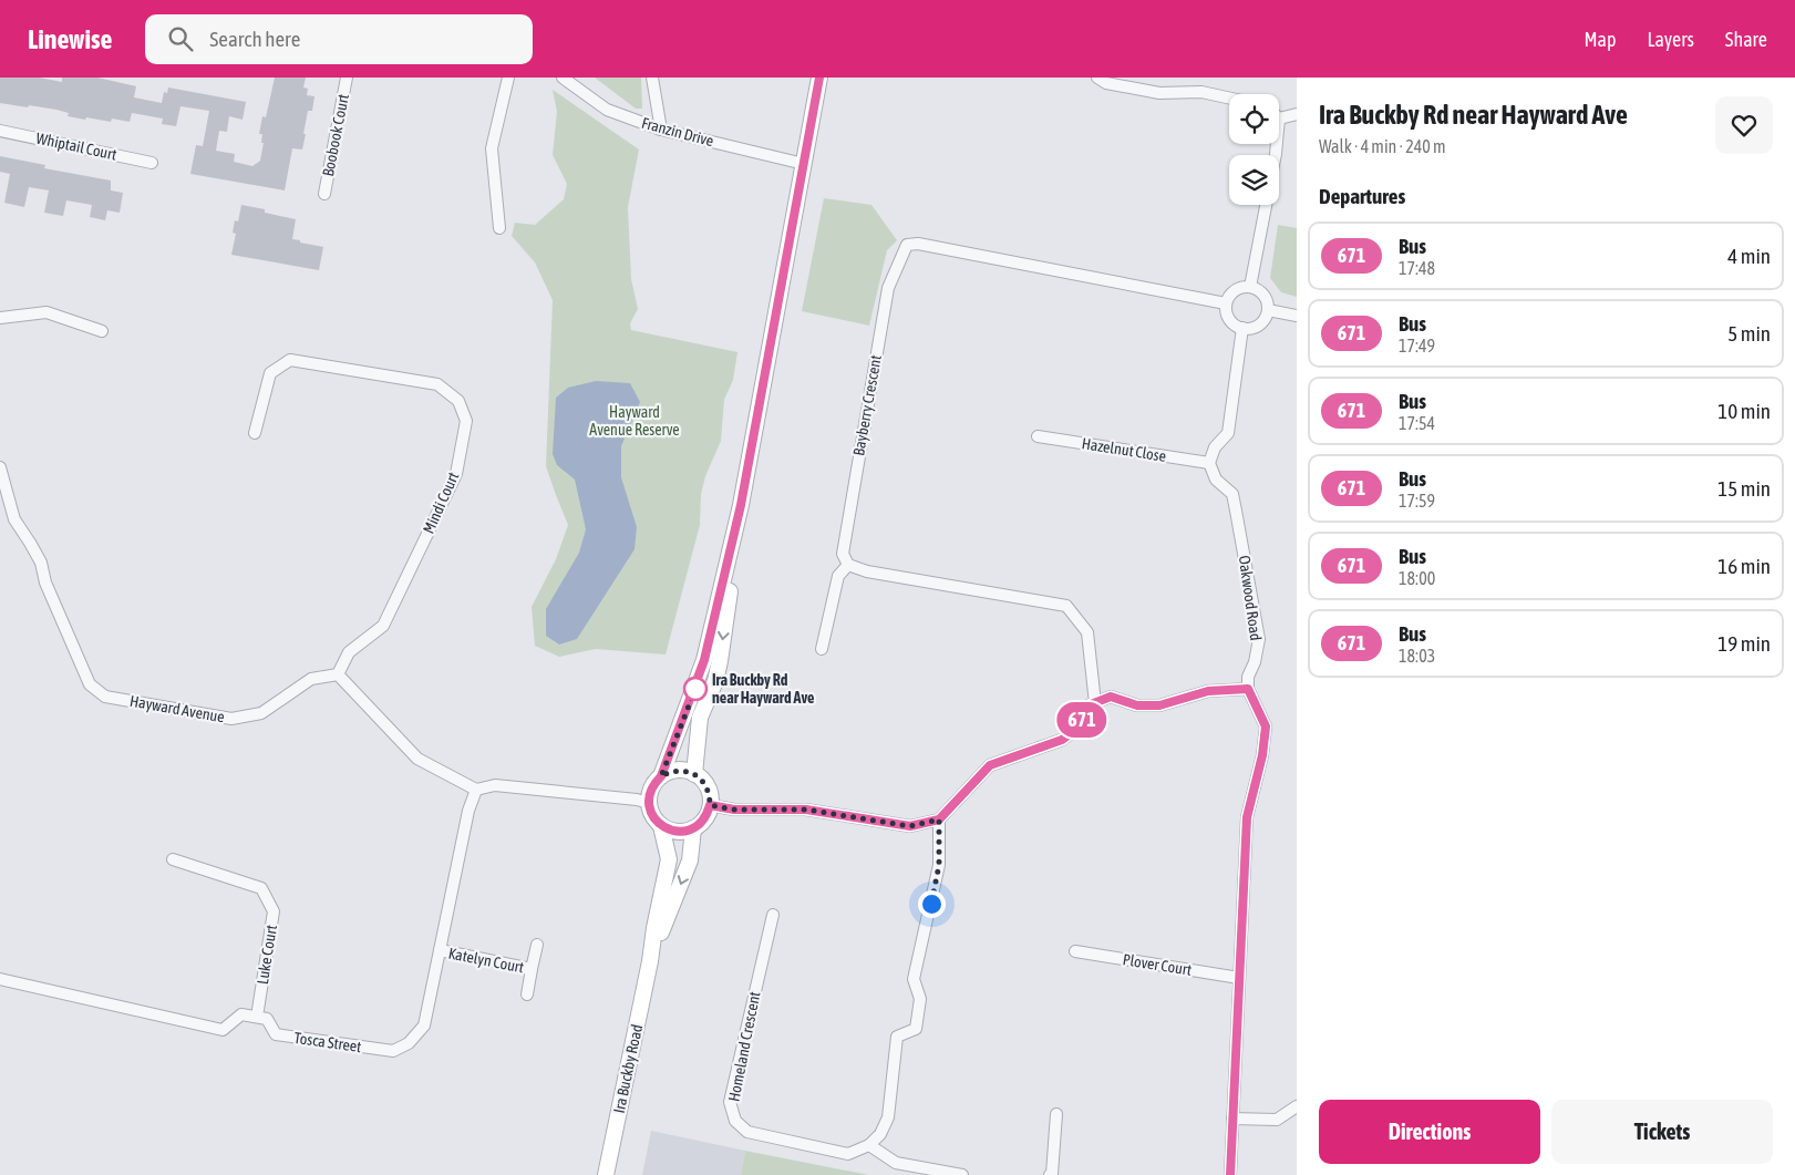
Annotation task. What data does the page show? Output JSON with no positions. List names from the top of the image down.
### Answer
{
  "streets": {
    "street": [
      "Franzin Drive",
      "Boobook Court",
      "Whiptail Court",
      "Bayberry Crescent",
      "Hazelnut Close",
      "Mindi Court",
      "Oakwood Road",
      "Hayward Avenue",
      "Luke Court",
      "Katelyn Court",
      "Plover Court",
      "Tosca Street",
      "Homeland Crescent",
      "Ira Buckby Road"
    ]
  },
  "crossings": [
    ["Hazelnut Close", "Oakwood Road"],
    ["Mindi Court", "Hayward Avenue"],
    ["Luke Court", "Tosca Street"],
    ["Katelyn Court", "Tosca Street"]
  ],
  "parks": ["Hayward Avenue Reserve"],
  "places": ["Ira Buckby Rd near Hayward Ave"],
  "lines": ["bus line 671"],
  "page": {
    "header": "Linewise",
    "search": "Search here",
    "nav": ["Map", "Layers", "Share"],
    "on_map": "671",
    "heading": [
      ["Ira Buckby Rd near Hayward Ave", "Walk · 4 min · 240 m"],
      "Departures"
    ],
    "list": [
      {
        "mark": "671",
        "name": "Bus",
        "note": "17:48",
        "value": "4 min"
      },
      {
        "mark": "671",
        "name": "Bus",
        "note": "17:49",
        "value": "5 min"
      },
      {
        "mark": "671",
        "name": "Bus",
        "note": "17:54",
        "value": "10 min"
      },
      {
        "mark": "671",
        "name": "Bus",
        "note": "17:59",
        "value": "15 min"
      },
      {
        "mark": "671",
        "name": "Bus",
        "note": "18:00",
        "value": "16 min"
      },
      {
        "mark": "671",
        "name": "Bus",
        "note": "18:03",
        "value": "19 min"
      }
    ],
    "buttons": ["Directions", "Tickets"]
  }
}
